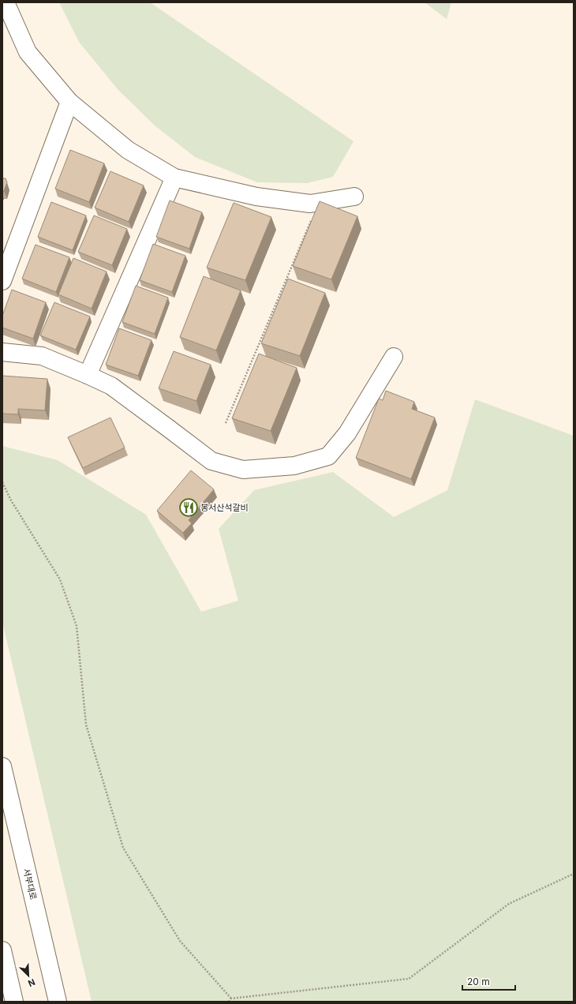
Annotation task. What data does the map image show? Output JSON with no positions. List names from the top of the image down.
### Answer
{
  "streets": {
    "street": ["서부대로"]
  },
  "places": {
    "restaurant": ["봉서산석갈비"]
  },
  "scale_bar": "20 m",
  "north": "bottom right"
}
